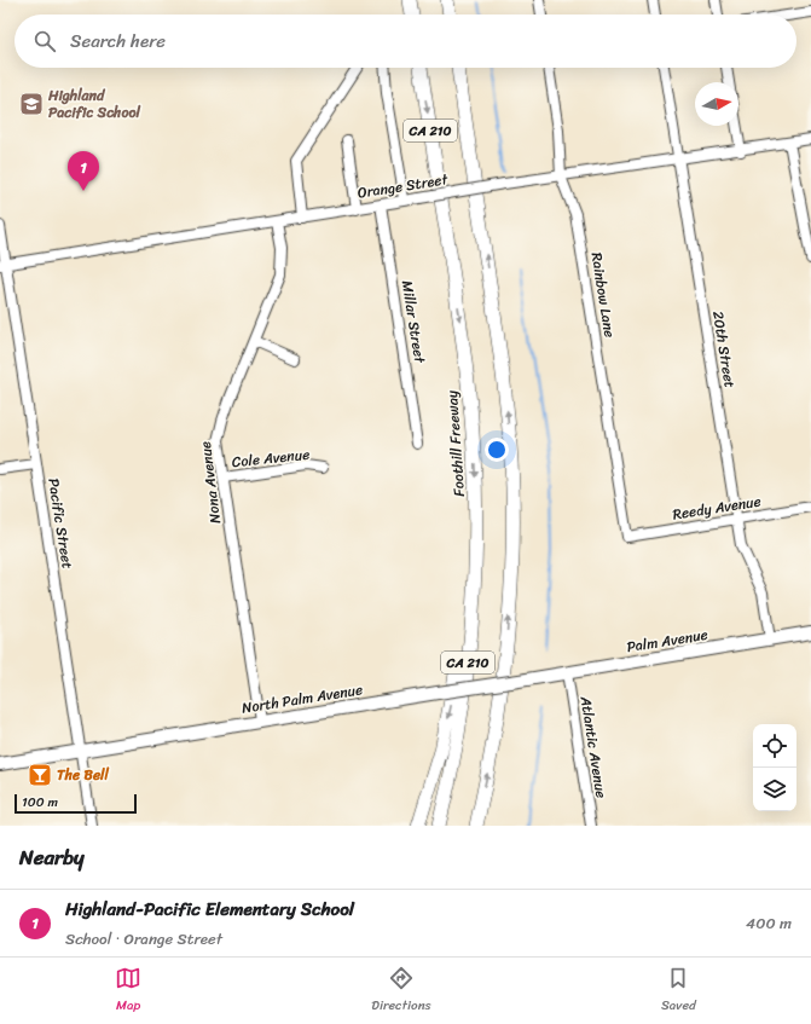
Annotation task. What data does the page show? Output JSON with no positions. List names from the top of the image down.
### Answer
{
  "streets": {
    "highway": ["CA 210", "Foothill Freeway"],
    "main road": ["Palm Avenue", "North Palm Avenue"],
    "street": [
      "Orange Street",
      "Rainbow Lane",
      "Millar Street",
      "20th Street",
      "Cole Avenue",
      "Nona Avenue",
      "Reedy Avenue",
      "Pacific Street",
      "Atlantic Avenue"
    ]
  },
  "crossings": [
    ["Orange Street", "Rainbow Lane"],
    ["Orange Street", "Millar Street"],
    ["Orange Street", "20th Street"],
    ["Orange Street", "Nona Avenue"],
    ["Orange Street", "Pacific Street"],
    ["Rainbow Lane", "Reedy Avenue"],
    ["20th Street", "Reedy Avenue"],
    ["20th Street", "Palm Avenue"],
    ["Cole Avenue", "Nona Avenue"],
    ["Nona Avenue", "North Palm Avenue"],
    ["Pacific Street", "North Palm Avenue"],
    ["Palm Avenue", "North Palm Avenue"],
    ["Palm Avenue", "Atlantic Avenue"]
  ],
  "places": {
    "school or university": ["Highland Pacific School"],
    "bar": ["The Bell"]
  },
  "scale_bar": "100 m",
  "north": "right",
  "page": {
    "search": "Search here",
    "pins": "1",
    "scale": "100 m",
    "heading": "Nearby",
    "list": [
      {
        "mark": "1",
        "name": "Highland-Pacific Elementary School",
        "note": "School · Orange Street",
        "value": "400 m"
      }
    ],
    "nav": ["Map", "Directions", "Saved"]
  }
}
